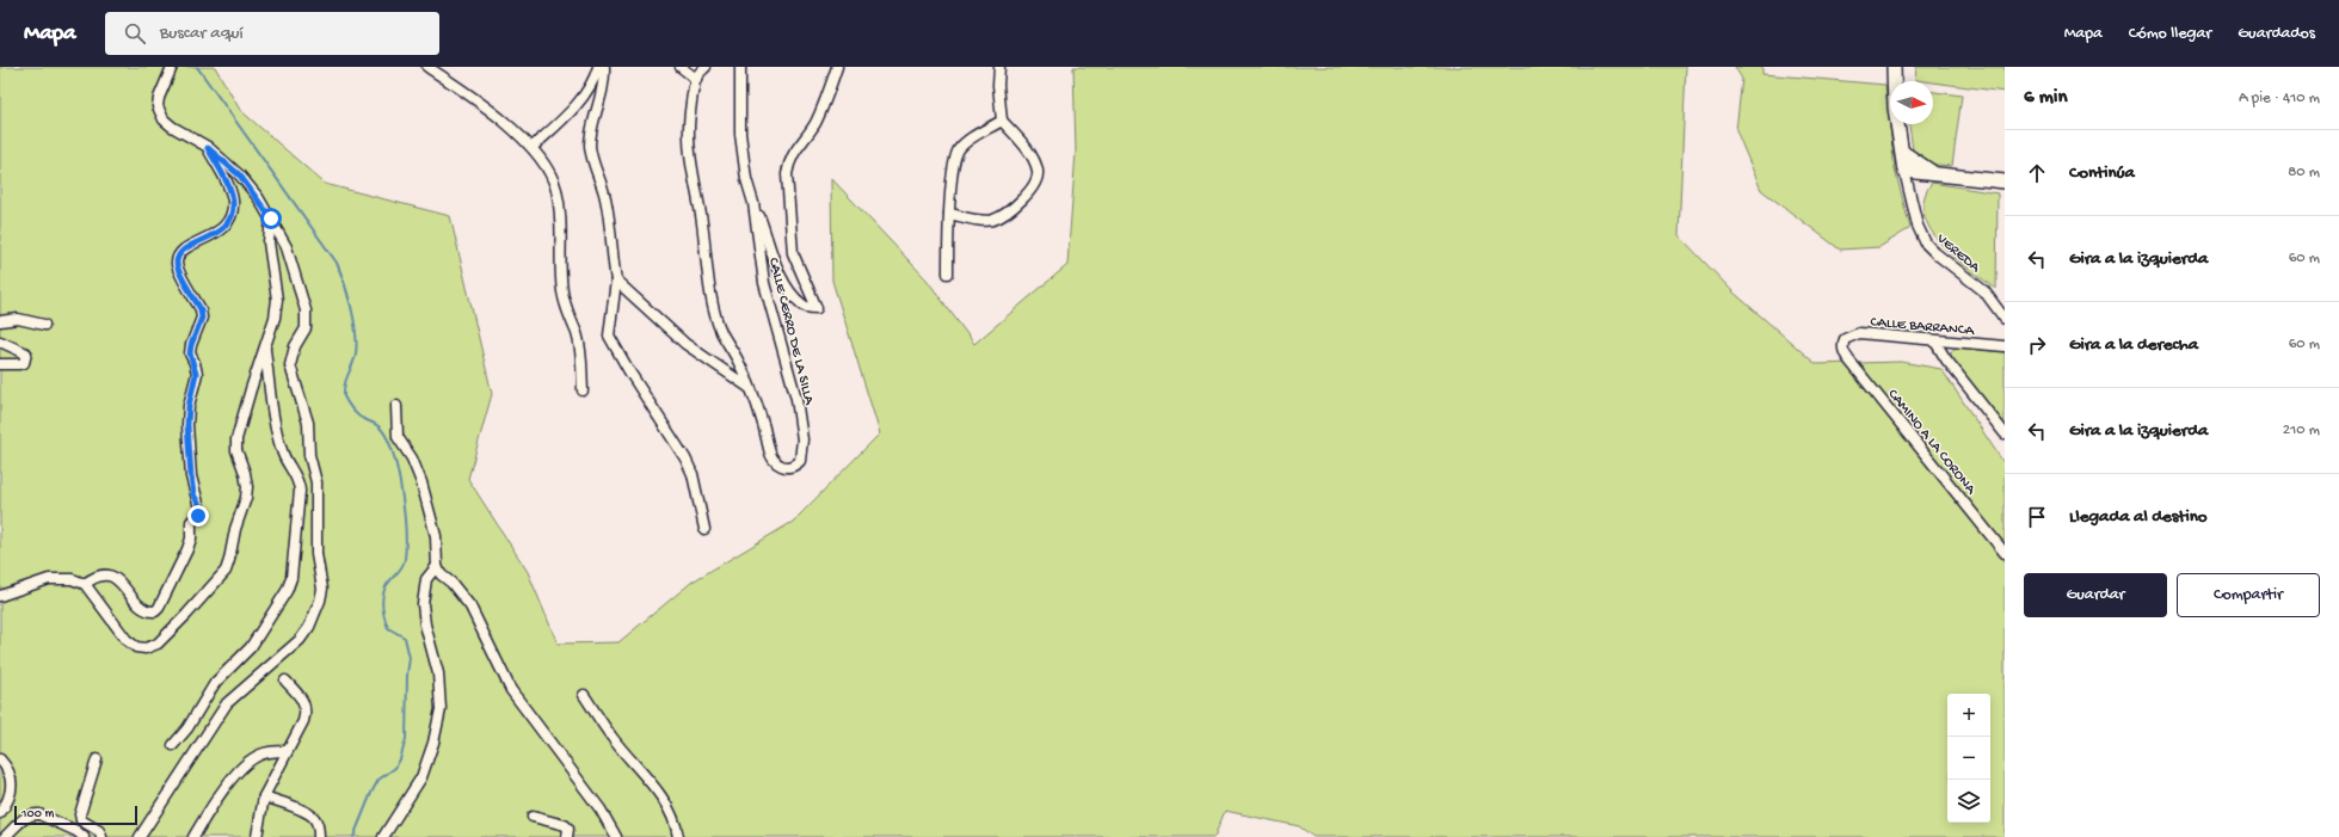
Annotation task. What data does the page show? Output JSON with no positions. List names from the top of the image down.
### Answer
{
  "streets": {
    "street": [
      "VEREDA",
      "CALLE BARRANCA",
      "CALLE CERRO DE LA SILLA",
      "CAMINO A LA CORONA"
    ]
  },
  "crossings": [
    ["CALLE BARRANCA", "CAMINO A LA CORONA"]
  ],
  "scale_bar": "100 m",
  "north": "right",
  "page": {
    "header": "Mapa",
    "search": "Buscar aquí",
    "nav": ["Mapa", "Cómo llegar", "Guardados"],
    "heading": ["6 min", "A pie · 410 m"],
    "list": [
      ["Continúa", "80 m"],
      ["Gira a la izquierda", "60 m"],
      ["Gira a la derecha", "60 m"],
      ["Gira a la izquierda", "210 m"],
      "Llegada al destino"
    ],
    "buttons": ["Guardar", "Compartir"],
    "map_buttons": ["+", "−"],
    "scale": "100 m"
  }
}
